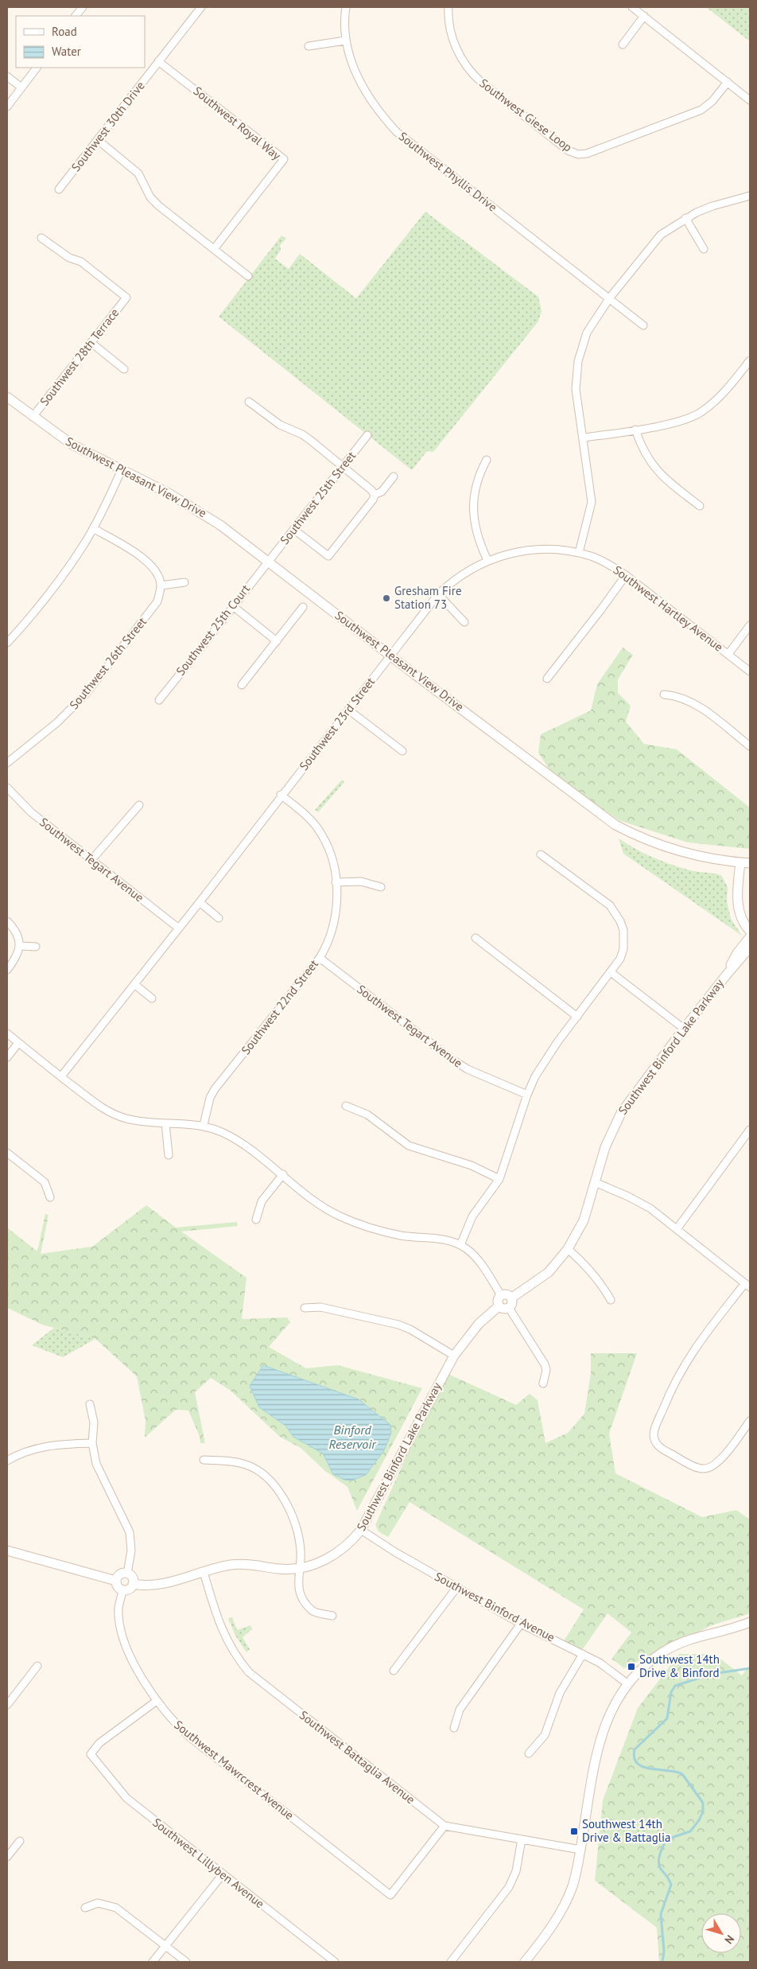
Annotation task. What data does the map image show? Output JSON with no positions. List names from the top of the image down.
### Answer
{
  "streets": {
    "street": [
      "Southwest Giese Loop",
      "Southwest Royal Way",
      "Southwest 30th Drive",
      "Southwest Phyllis Drive",
      "Southwest 28th Terrace",
      "Southwest Pleasant View Drive",
      "Southwest 25th Street",
      "Southwest Hartley Avenue",
      "Southwest 25th Court",
      "Southwest 26th Street",
      "Southwest 23rd Street",
      "Southwest Tegart Avenue",
      "Southwest 22nd Street",
      "Southwest Binford Lake Parkway",
      "Southwest Binford Avenue",
      "Southwest Battaglia Avenue",
      "Southwest Mawrcrest Avenue",
      "Southwest Lillyben Avenue"
    ]
  },
  "crossings": [
    ["Southwest Royal Way", "Southwest 30th Drive"],
    ["Southwest 28th Terrace", "Southwest Pleasant View Drive"],
    ["Southwest Pleasant View Drive", "Southwest 25th Street"],
    ["Southwest Pleasant View Drive", "Southwest 25th Court"],
    ["Southwest Pleasant View Drive", "Southwest 23rd Street"],
    ["Southwest 25th Street", "Southwest 25th Court"],
    ["Southwest Hartley Avenue", "Southwest 23rd Street"],
    ["Southwest 23rd Street", "Southwest Tegart Avenue"],
    ["Southwest 23rd Street", "Southwest 22nd Street"],
    ["Southwest Tegart Avenue", "Southwest 22nd Street"],
    ["Southwest Binford Lake Parkway", "Southwest Binford Avenue"],
    ["Southwest Binford Lake Parkway", "Southwest Battaglia Avenue"],
    ["Southwest Binford Lake Parkway", "Southwest Mawrcrest Avenue"],
    ["Southwest Battaglia Avenue", "Southwest Mawrcrest Avenue"],
    ["Southwest Mawrcrest Avenue", "Southwest Lillyben Avenue"]
  ],
  "water": ["Binford Reservoir"],
  "places": {
    "other": ["Gresham Fire Station 73"],
    "transit": ["Southwest 14th Drive & Binford", "Southwest 14th Drive & Battaglia"]
  },
  "legend": ["Road", "Water"],
  "north": "bottom right"
}
